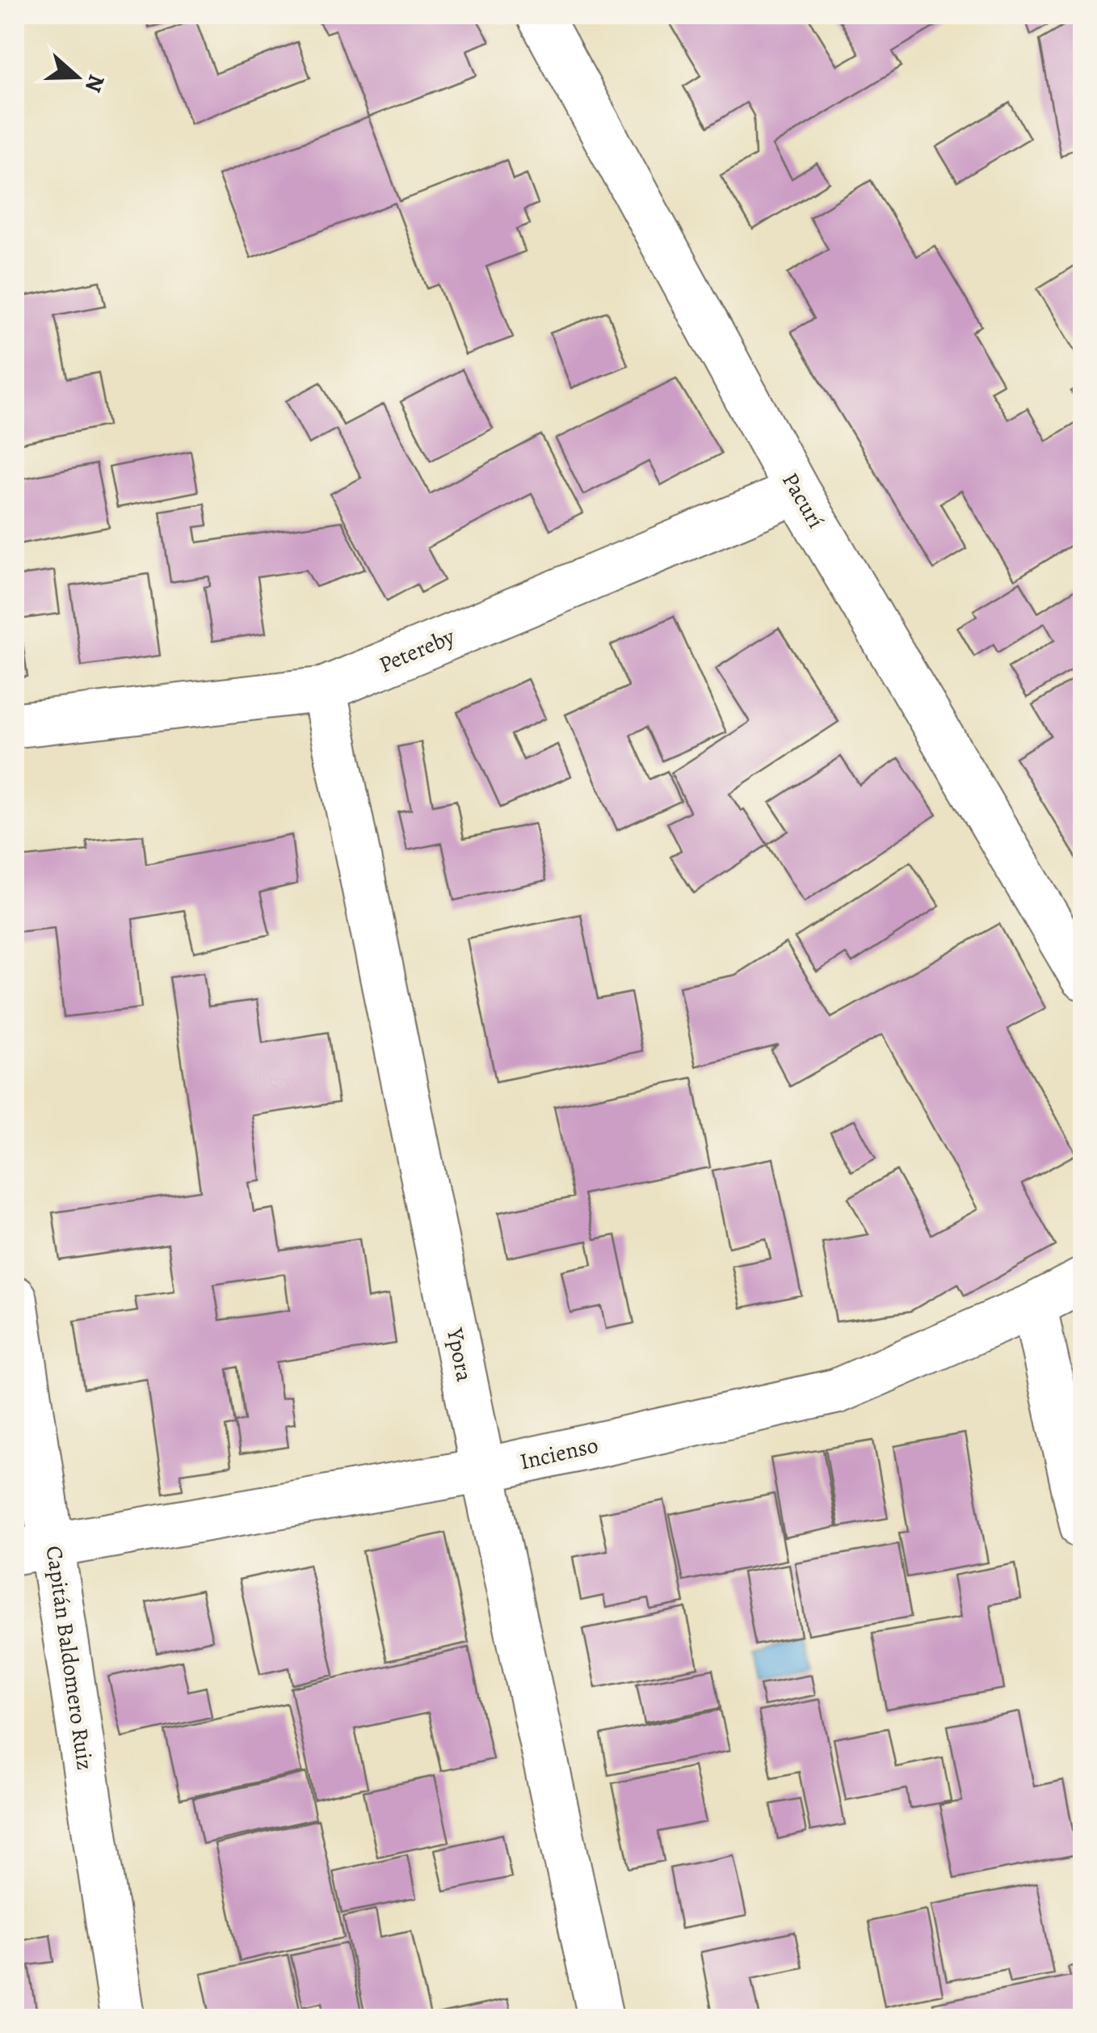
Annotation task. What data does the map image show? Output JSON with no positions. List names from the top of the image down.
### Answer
{
  "streets": {
    "street": [
      "Pacurí",
      "Petereby",
      "Ypora",
      "Incienso",
      "Capitán Baldomero Ruiz"
    ]
  },
  "crossings": [
    ["Pacurí", "Petereby"],
    ["Petereby", "Ypora"],
    ["Ypora", "Incienso"],
    ["Incienso", "Capitán Baldomero Ruiz"]
  ],
  "north": "right"
}
